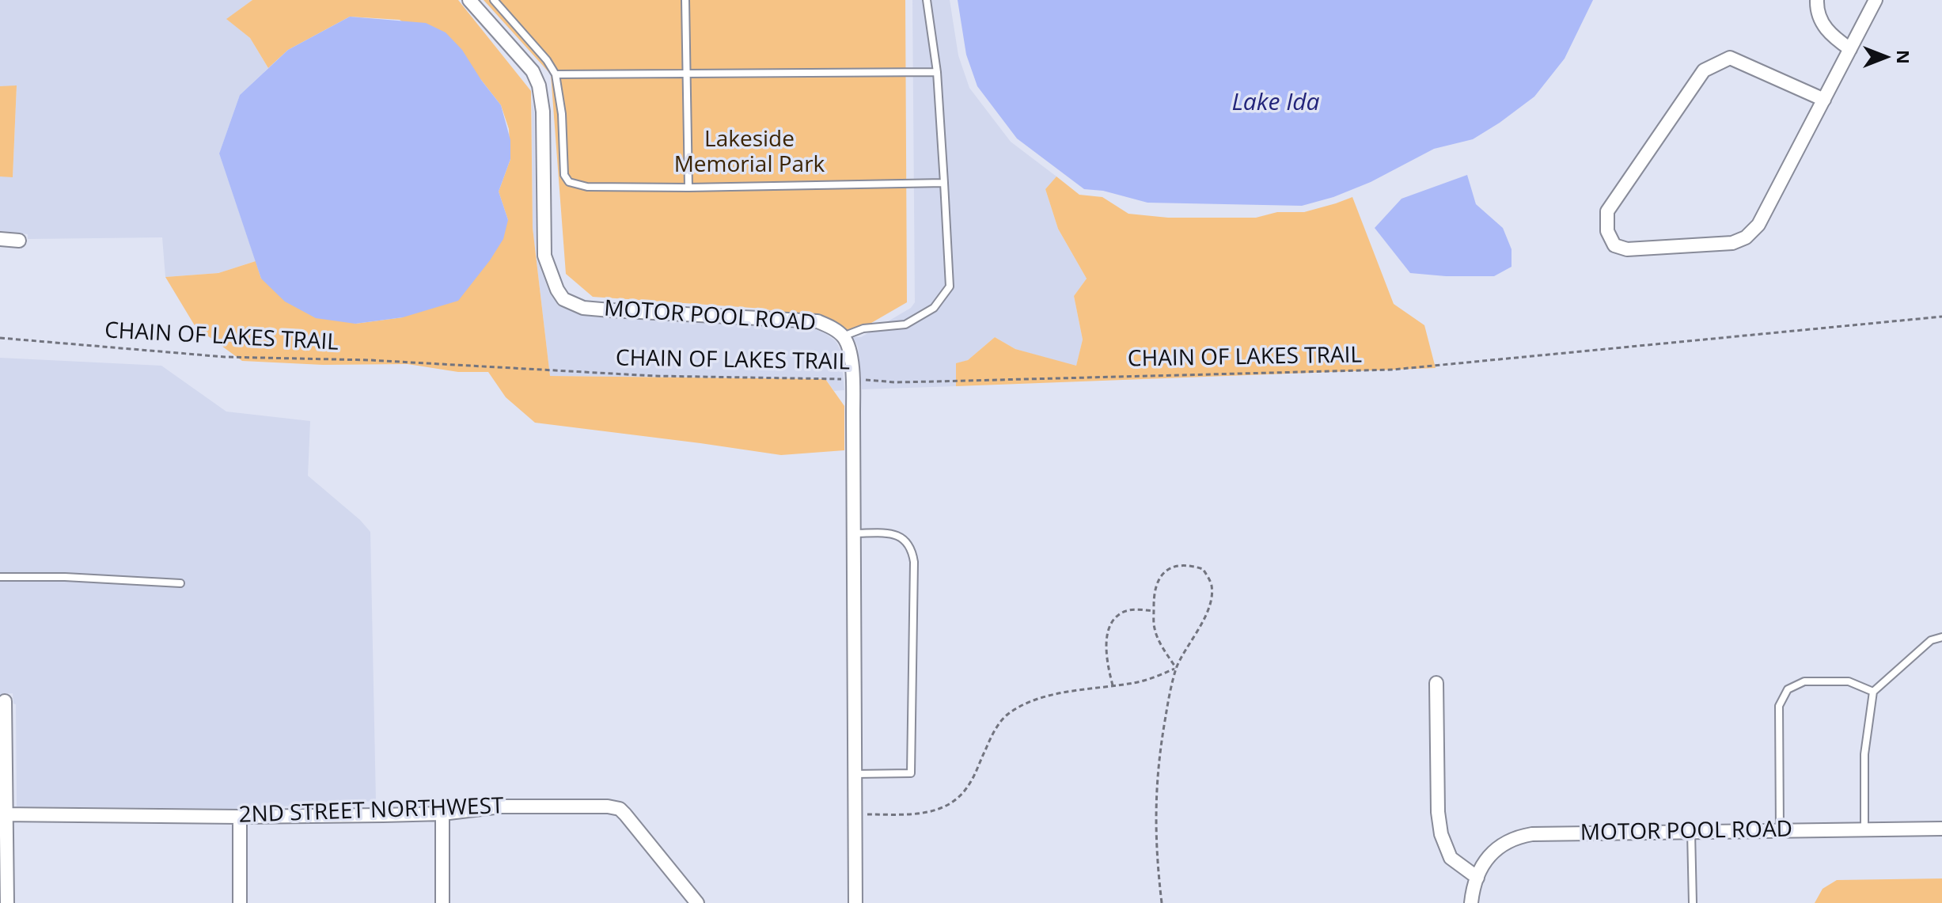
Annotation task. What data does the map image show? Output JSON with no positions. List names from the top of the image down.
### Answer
{
  "streets": {
    "street": ["MOTOR POOL ROAD", "2ND STREET NORTHWEST"],
    "path": ["CHAIN OF LAKES TRAIL"]
  },
  "crossings": [
    ["MOTOR POOL ROAD", "CHAIN OF LAKES TRAIL"]
  ],
  "water": ["Lake Ida"],
  "parks": ["Lakeside Memorial Park"],
  "north": "right"
}
